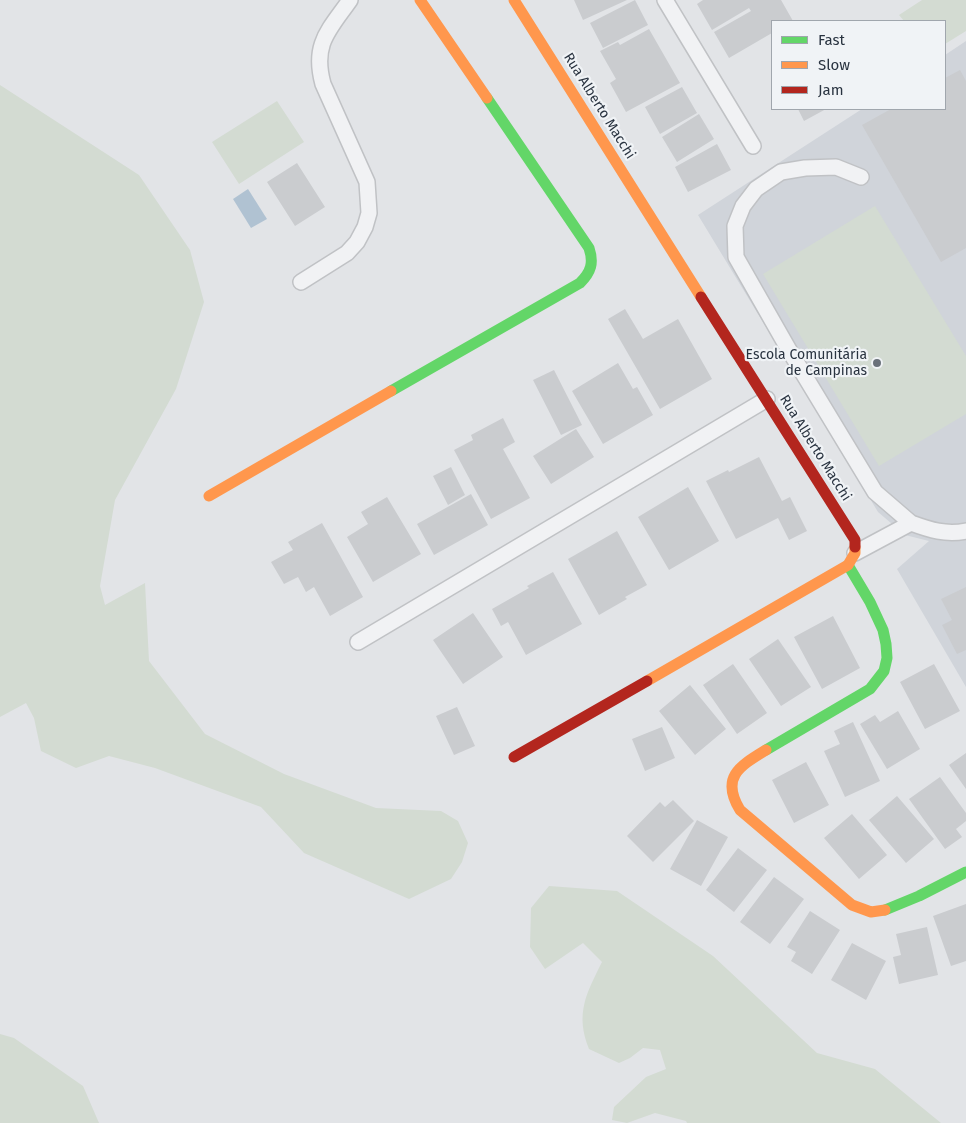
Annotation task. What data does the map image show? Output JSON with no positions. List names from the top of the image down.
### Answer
{
  "streets": {
    "street": ["Rua Alberto Macchi"]
  },
  "places": ["Escola Comunitária de Campinas"],
  "legend": ["Fast", "Slow", "Jam"]
}
